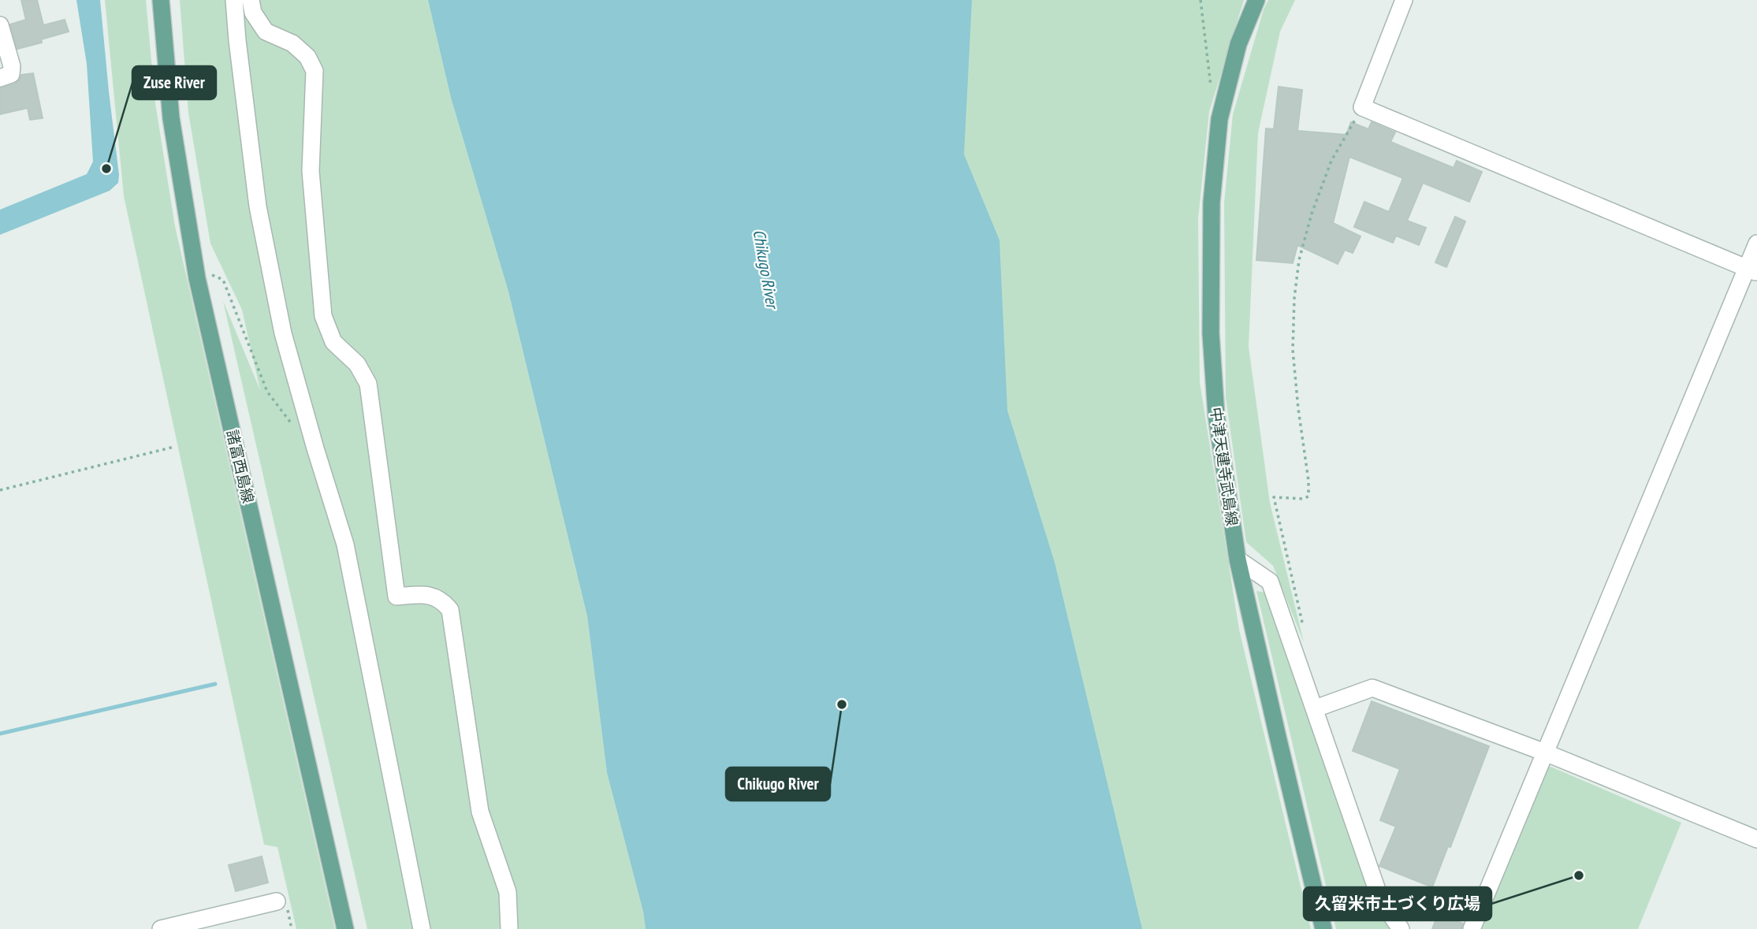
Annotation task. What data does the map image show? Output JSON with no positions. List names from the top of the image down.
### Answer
{
  "streets": {
    "main road": ["諸富西島線", "中津天建寺武島線"]
  },
  "water": ["Chikugo River"],
  "places": ["Zuse River", "Chikugo River", "久留米市土づくり広場"]
}
